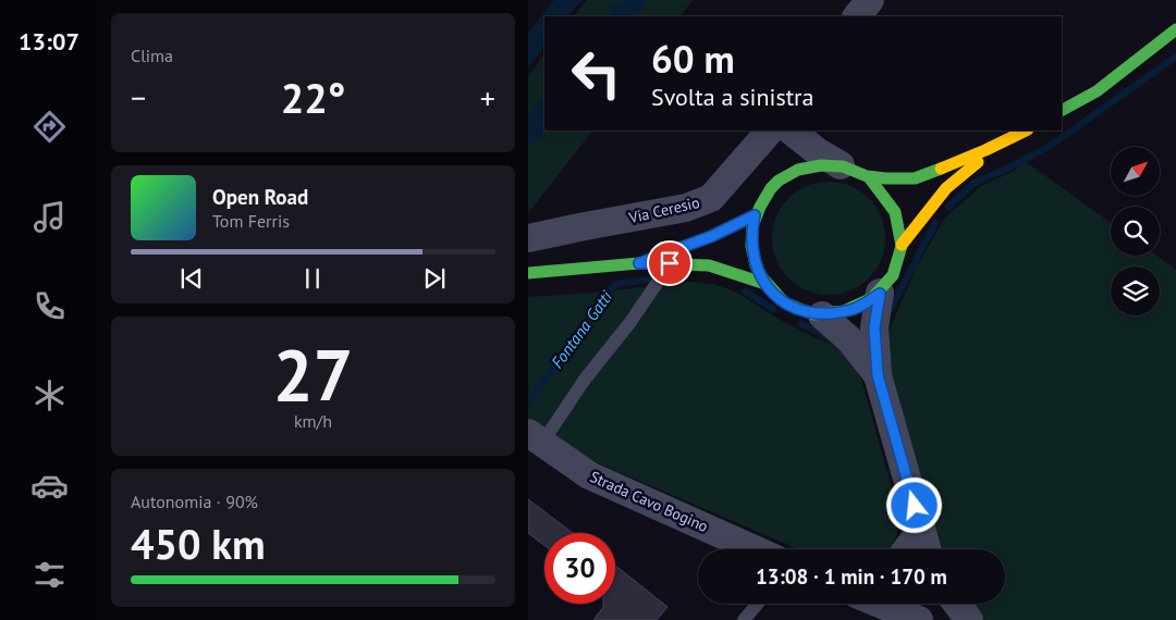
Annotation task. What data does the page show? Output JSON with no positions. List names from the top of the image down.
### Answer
{
  "streets": {
    "street": ["Via Ceresio", "Strada Cavo Bogino"]
  },
  "water": ["Fontana Gatti"],
  "north": "top right",
  "page": {
    "tabs": "13:07",
    "tile": [
      "Clima",
      ["27", "km/h"],
      ["Autonomia · 90%", "450 km"]
    ],
    "turn": ["60 m", "Svolta a sinistra"],
    "heat": ["−", "22°", "+"],
    "song": ["Open Road", "Tom Ferris"],
    "limit": "30",
    "trip": "13:08 · 1 min · 170 m"
  }
}
